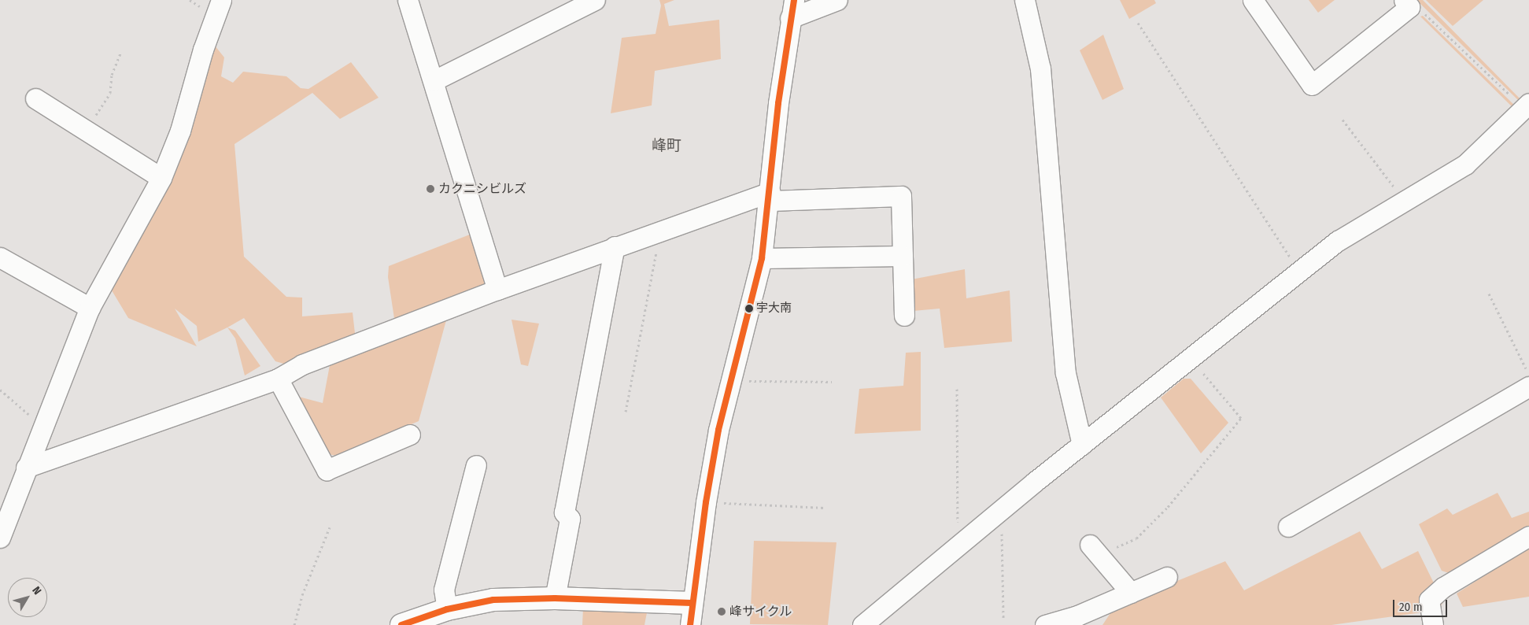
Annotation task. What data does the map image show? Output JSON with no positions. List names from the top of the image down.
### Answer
{
  "districts": ["峰町"],
  "places": ["カクニシビルズ", "宇大南", "峰サイクル"],
  "scale_bar": "20 m",
  "north": "top right"
}
